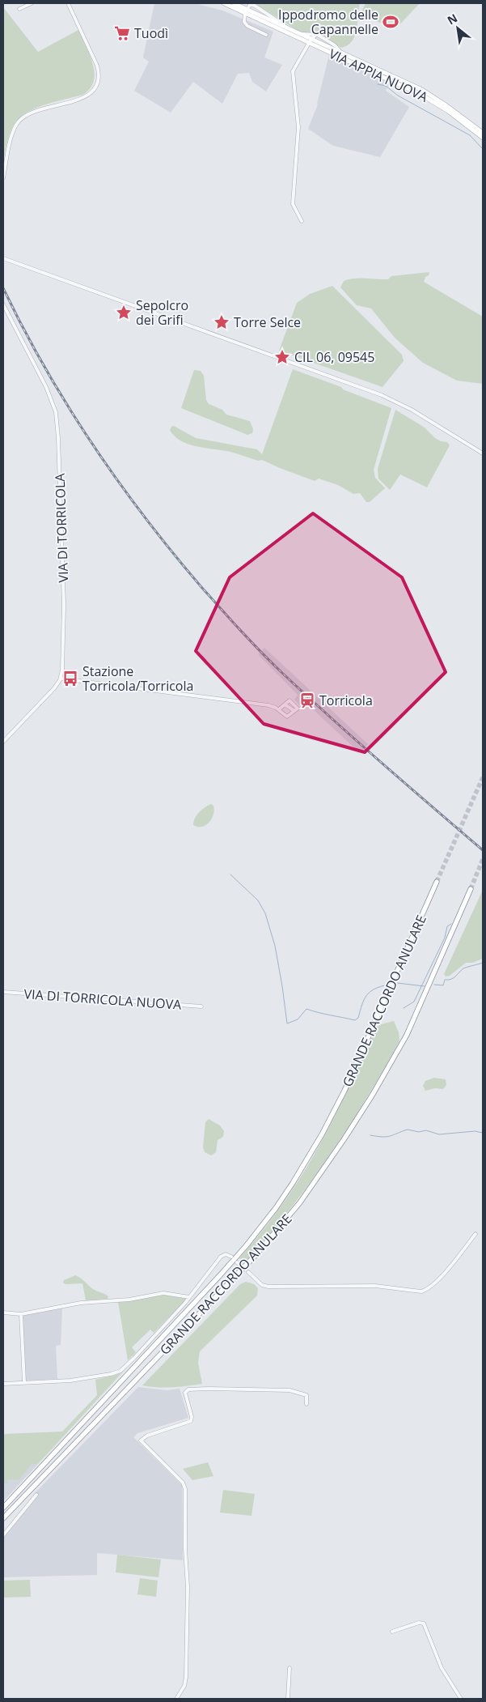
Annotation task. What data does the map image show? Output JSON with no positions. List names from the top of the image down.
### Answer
{
  "streets": {
    "highway": ["GRANDE RACCORDO ANULARE"],
    "main road": ["VIA APPIA NUOVA"],
    "street": ["VIA DI TORRICOLA", "VIA DI TORRICOLA NUOVA"]
  },
  "places": {
    "sports": ["Ippodromo delle Capannelle"],
    "supermarket": ["Tuodì"],
    "place": ["Sepolcro dei Grifi", "Torre Selce", "CIL 06, 09545"],
    "bus stop": ["Stazione Torricola/Torricola"],
    "station": ["Torricola"]
  },
  "north": "top left"
}
